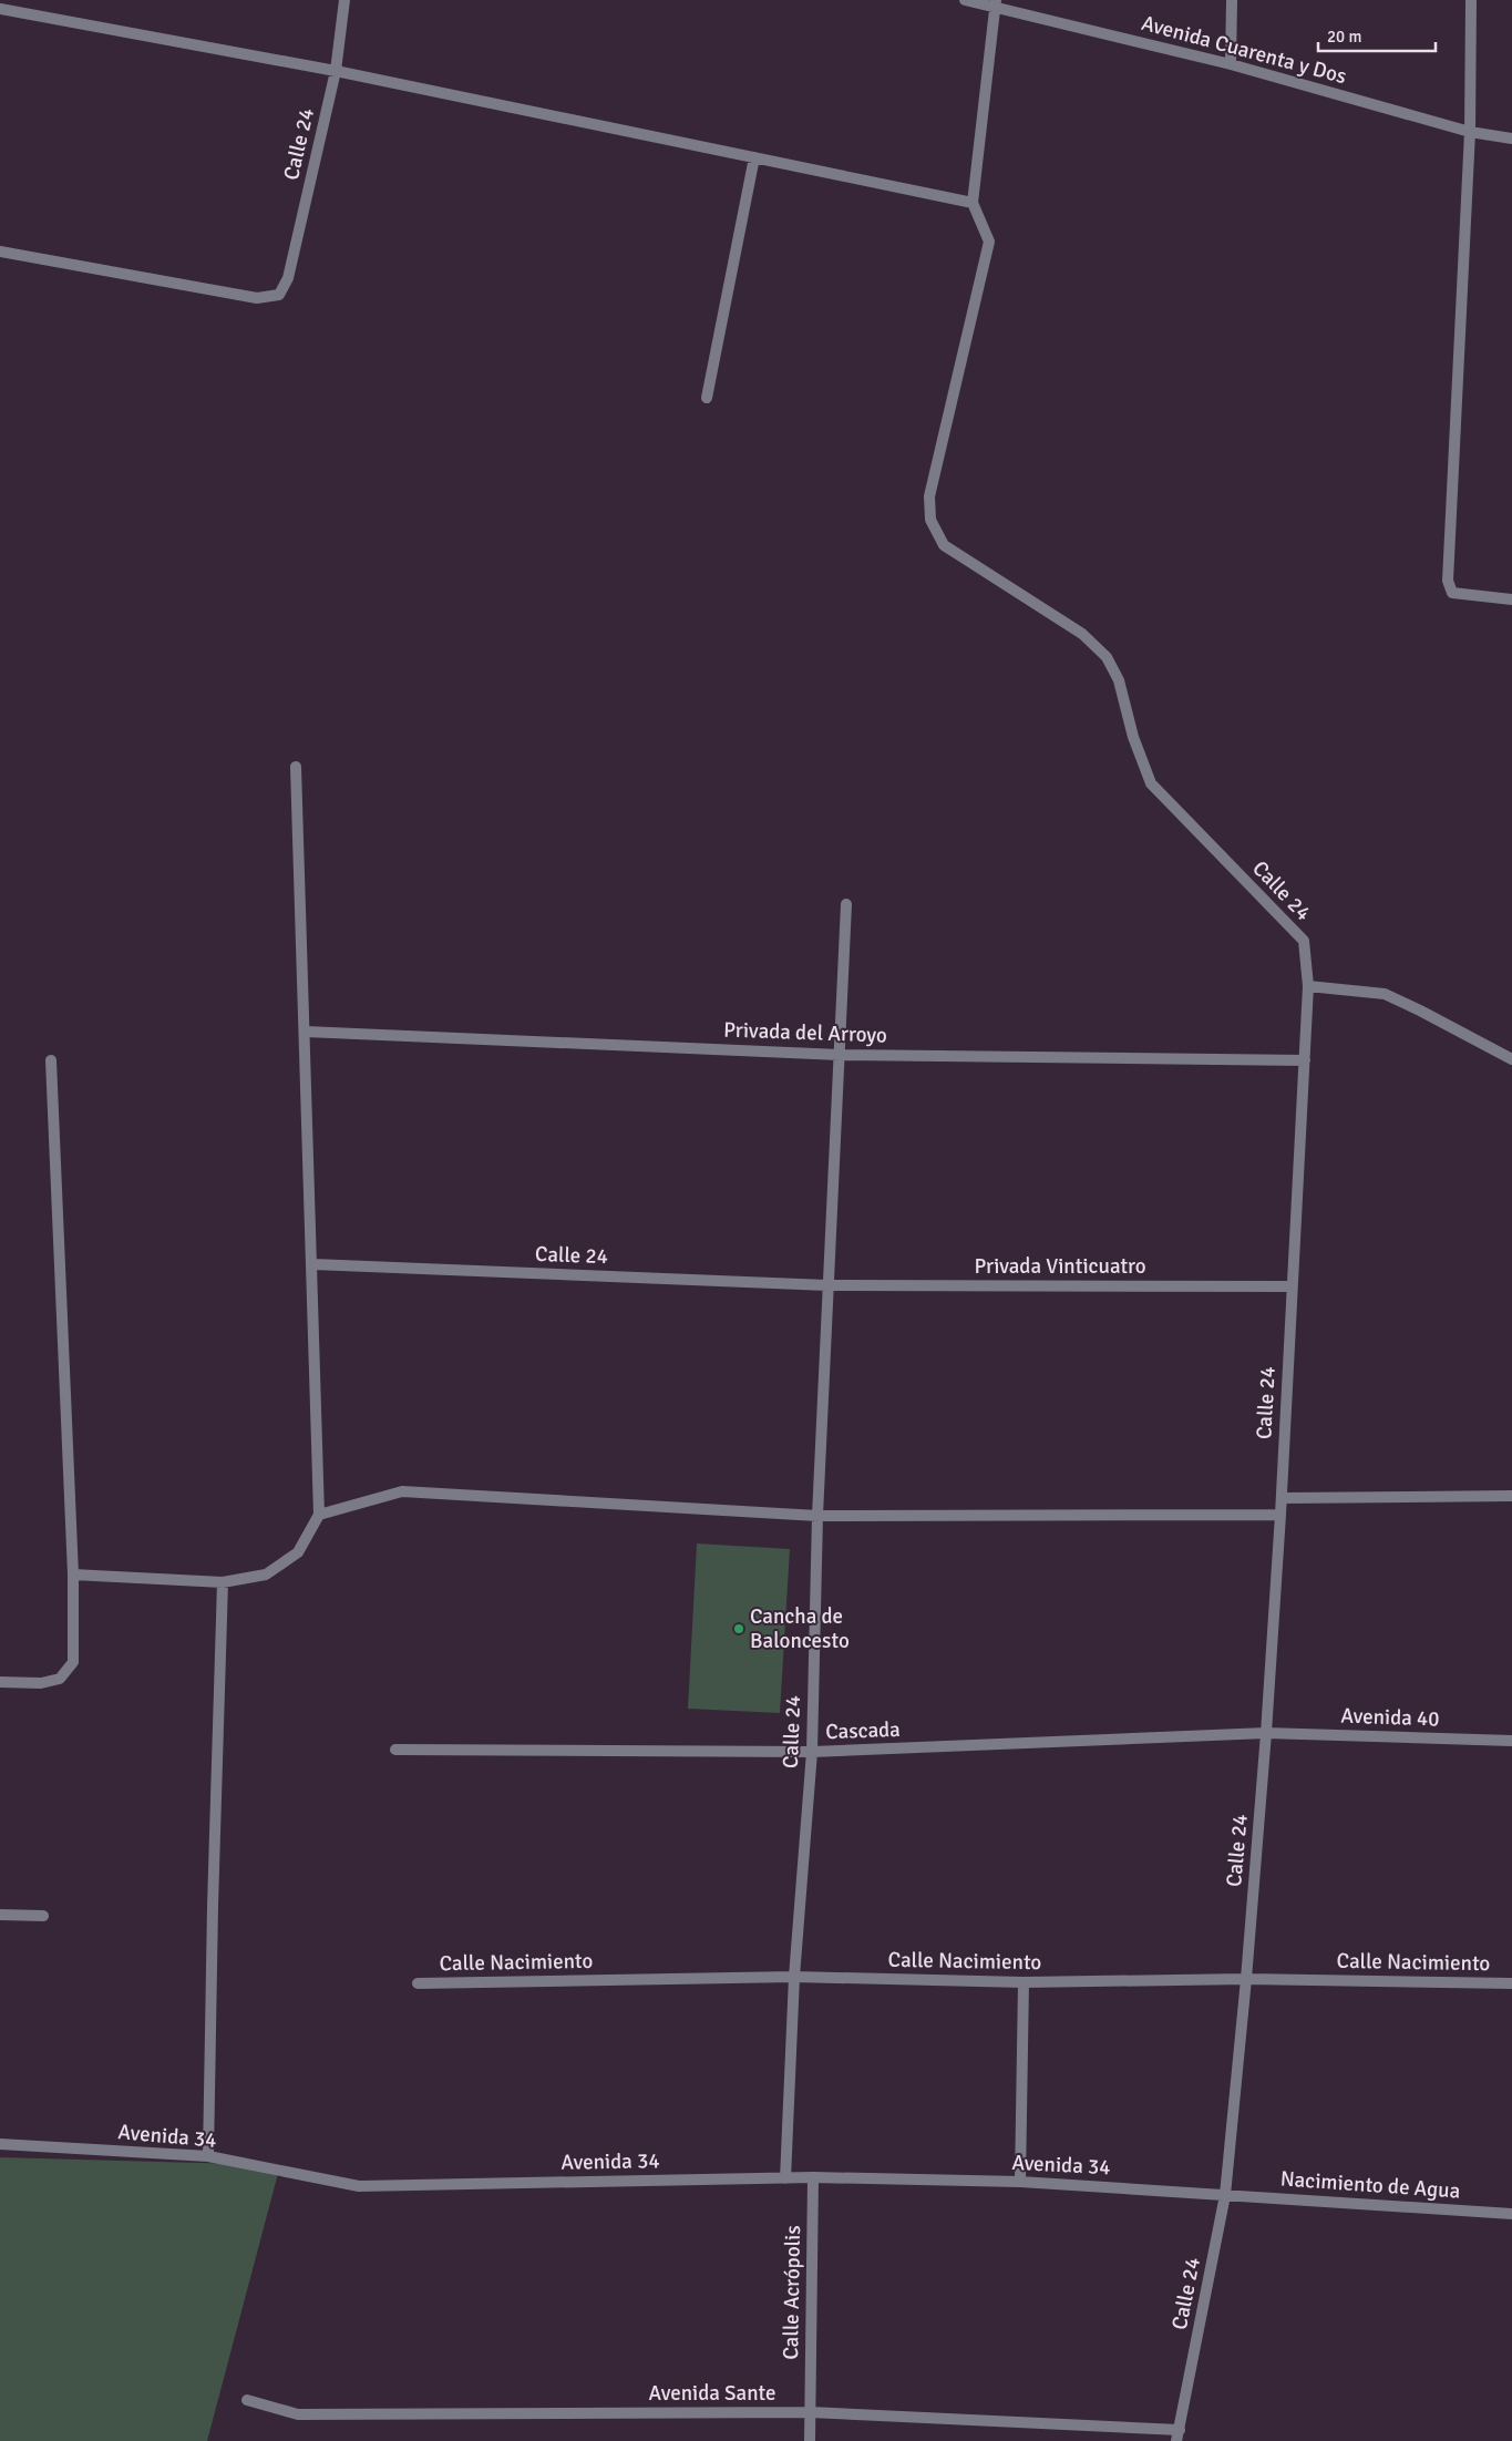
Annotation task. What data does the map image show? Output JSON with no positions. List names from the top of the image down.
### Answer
{
  "streets": {
    "street": [
      "Avenida Cuarenta y Dos",
      "Calle 24",
      "Privada del Arroyo",
      "Privada Vinticuatro",
      "Avenida 40",
      "Cascada",
      "Calle Nacimiento",
      "Avenida 34",
      "Nacimiento de Agua",
      "Calle Acrópolis",
      "Avenida Sante"
    ]
  },
  "crossings": [
    ["Calle 24", "Privada del Arroyo"],
    ["Calle 24", "Privada Vinticuatro"],
    ["Calle 24", "Avenida 40"],
    ["Calle 24", "Cascada"],
    ["Calle 24", "Calle Nacimiento"],
    ["Calle 24", "Avenida 34"],
    ["Calle 24", "Nacimiento de Agua"],
    ["Calle 24", "Avenida Sante"],
    ["Avenida 40", "Cascada"],
    ["Avenida 34", "Nacimiento de Agua"],
    ["Avenida 34", "Calle Acrópolis"],
    ["Calle Acrópolis", "Avenida Sante"]
  ],
  "places": ["Cancha de Baloncesto"],
  "scale_bar": "20 m"
}
